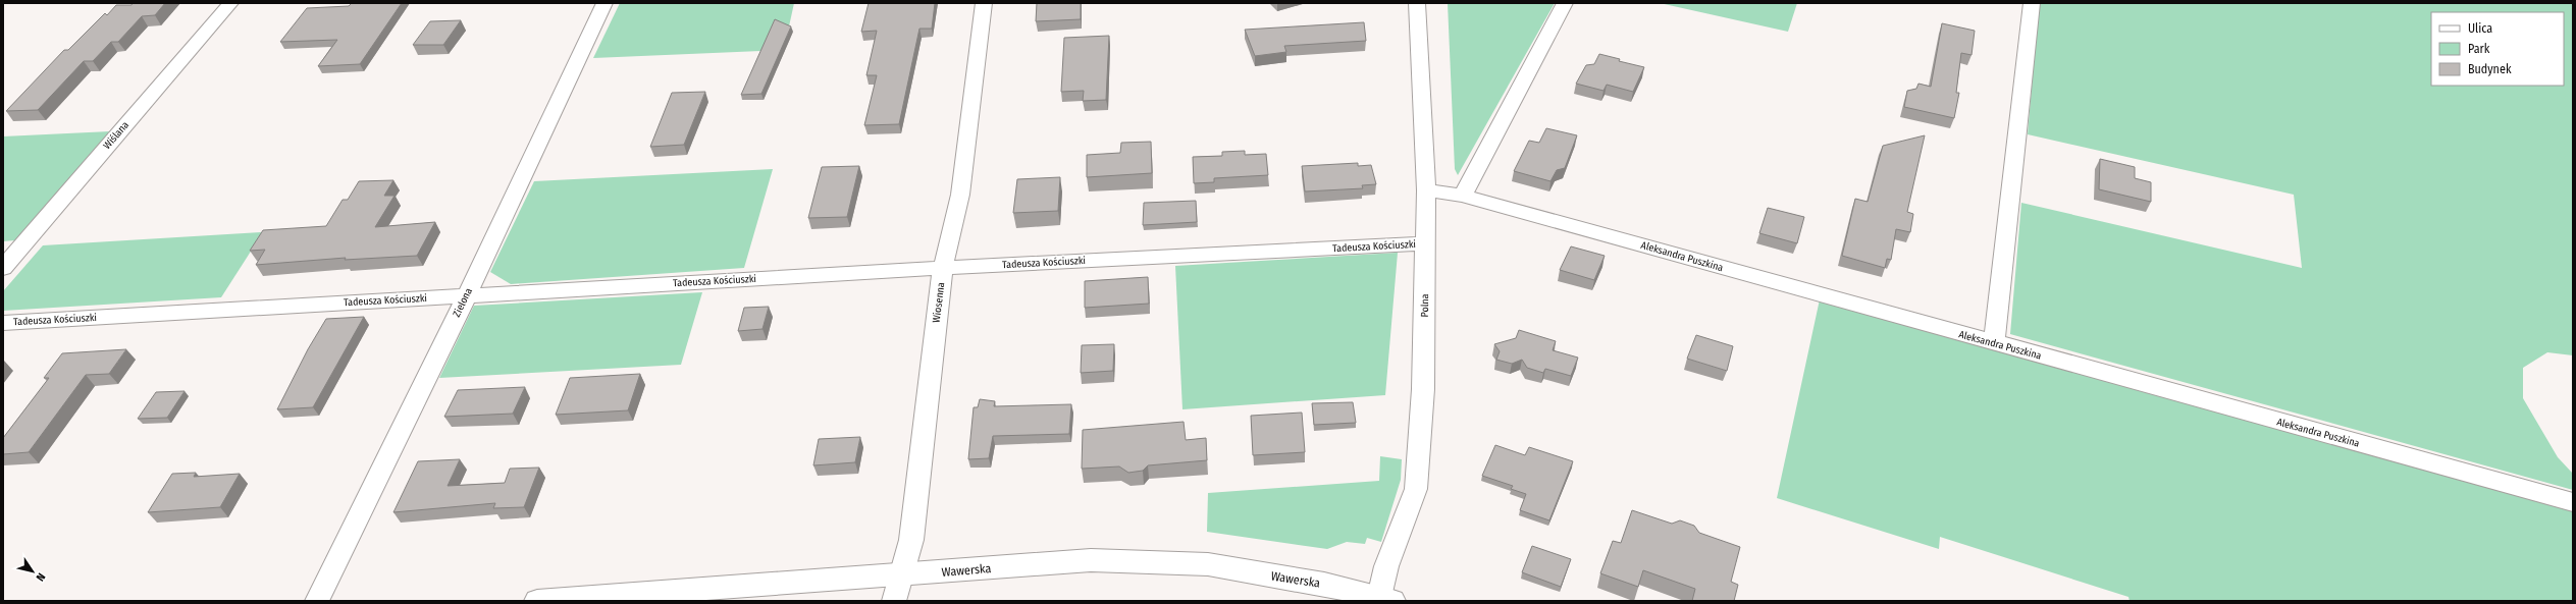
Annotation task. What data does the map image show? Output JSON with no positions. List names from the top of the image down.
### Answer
{
  "streets": {
    "street": [
      "Wiślana",
      "Tadeusza Kościuszki",
      "Aleksandra Puszkina",
      "Zielona",
      "Wiosenna",
      "Polna",
      "Wawerska"
    ]
  },
  "crossings": [
    ["Tadeusza Kościuszki", "Zielona"],
    ["Tadeusza Kościuszki", "Wiosenna"],
    ["Tadeusza Kościuszki", "Polna"],
    ["Aleksandra Puszkina", "Polna"],
    ["Wiosenna", "Wawerska"],
    ["Polna", "Wawerska"]
  ],
  "legend": ["Ulica", "Park", "Budynek"],
  "north": "bottom right"
}
